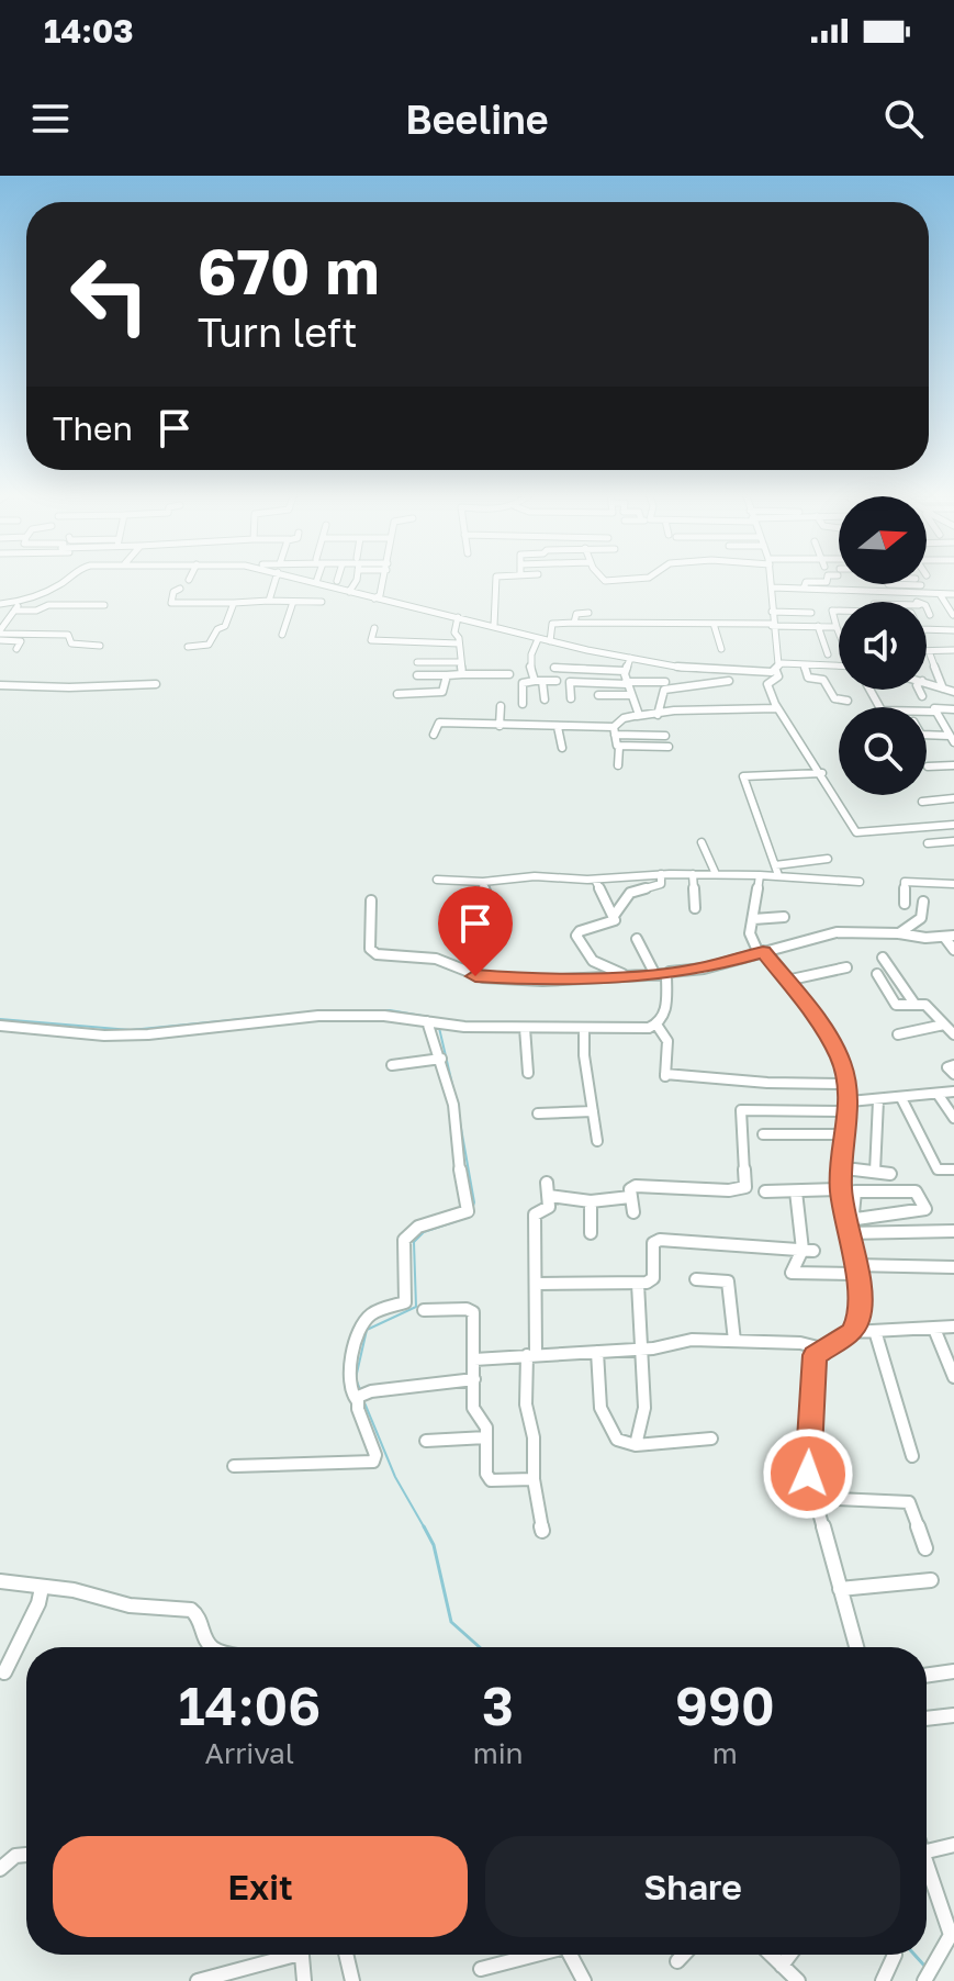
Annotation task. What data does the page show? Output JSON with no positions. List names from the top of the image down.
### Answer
{
  "north": "right",
  "page": {
    "status": "14:03",
    "header": "Beeline",
    "turn": ["670 m", "Turn left"],
    "then": "Then",
    "eta": [
      "14:06",
      "Arrival",
      "3",
      "min",
      "990",
      "m"
    ],
    "buttons": ["Exit", "Share"]
  }
}
